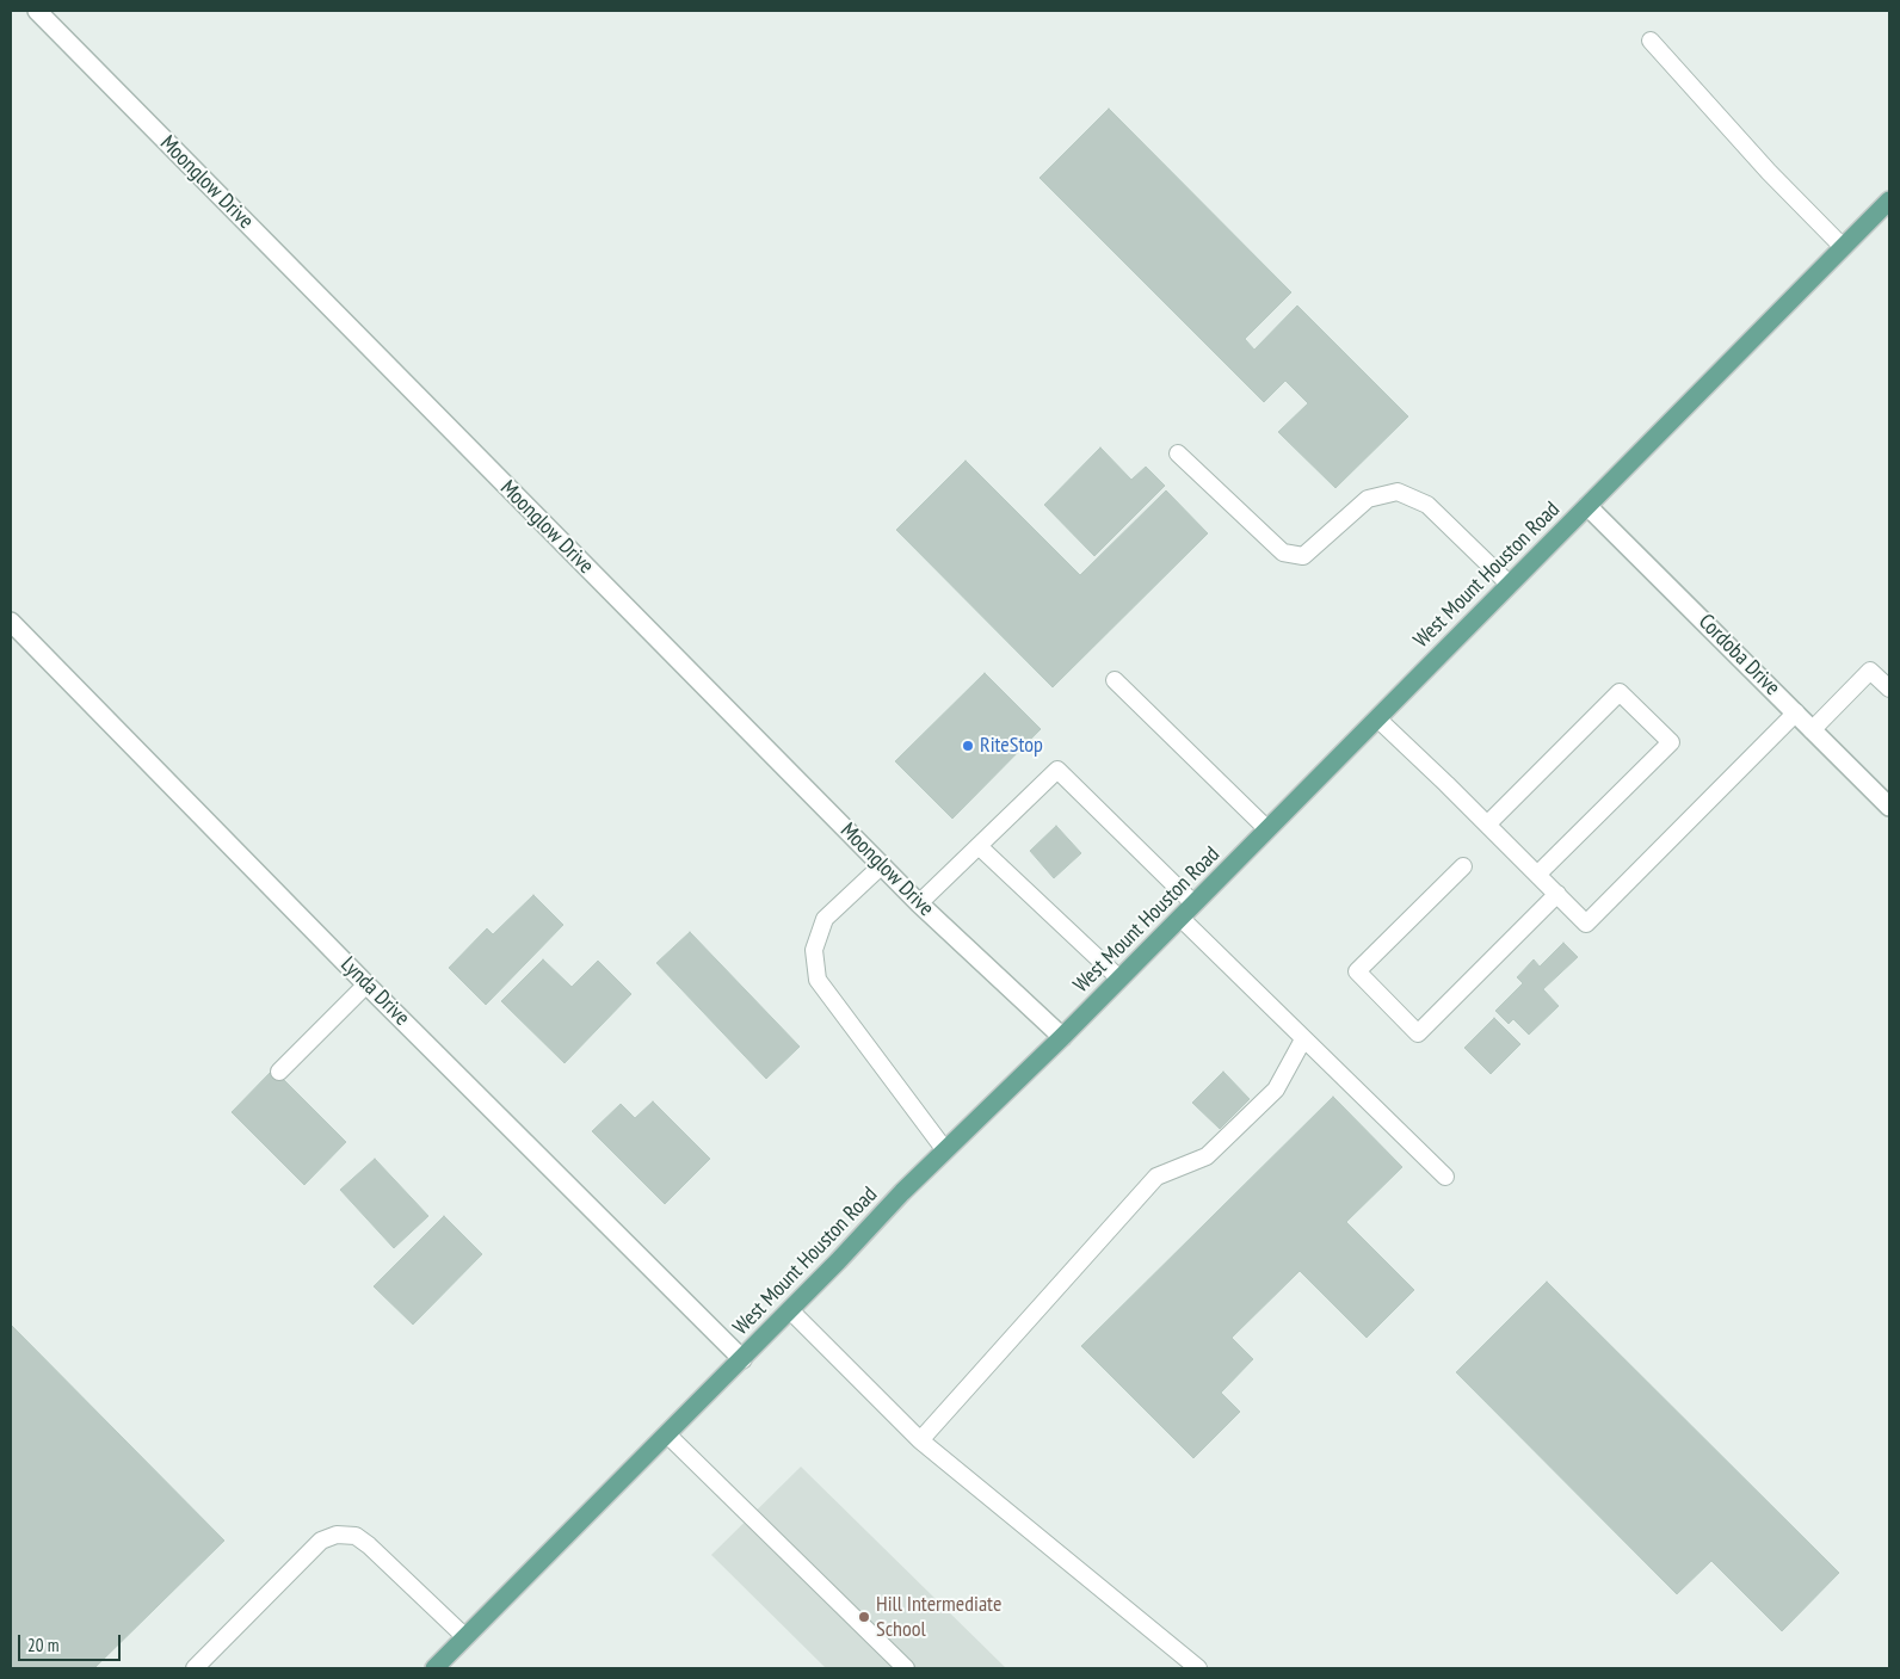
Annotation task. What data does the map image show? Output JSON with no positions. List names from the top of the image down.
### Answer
{
  "streets": {
    "main road": ["West Mount Houston Road"],
    "street": ["Moonglow Drive", "Cordoba Drive", "Lynda Drive"]
  },
  "crossings": [
    ["Moonglow Drive", "West Mount Houston Road"],
    ["West Mount Houston Road", "Cordoba Drive"],
    ["West Mount Houston Road", "Lynda Drive"]
  ],
  "places": ["RiteStop", "Hill Intermediate School"],
  "scale_bar": "20 m"
}
